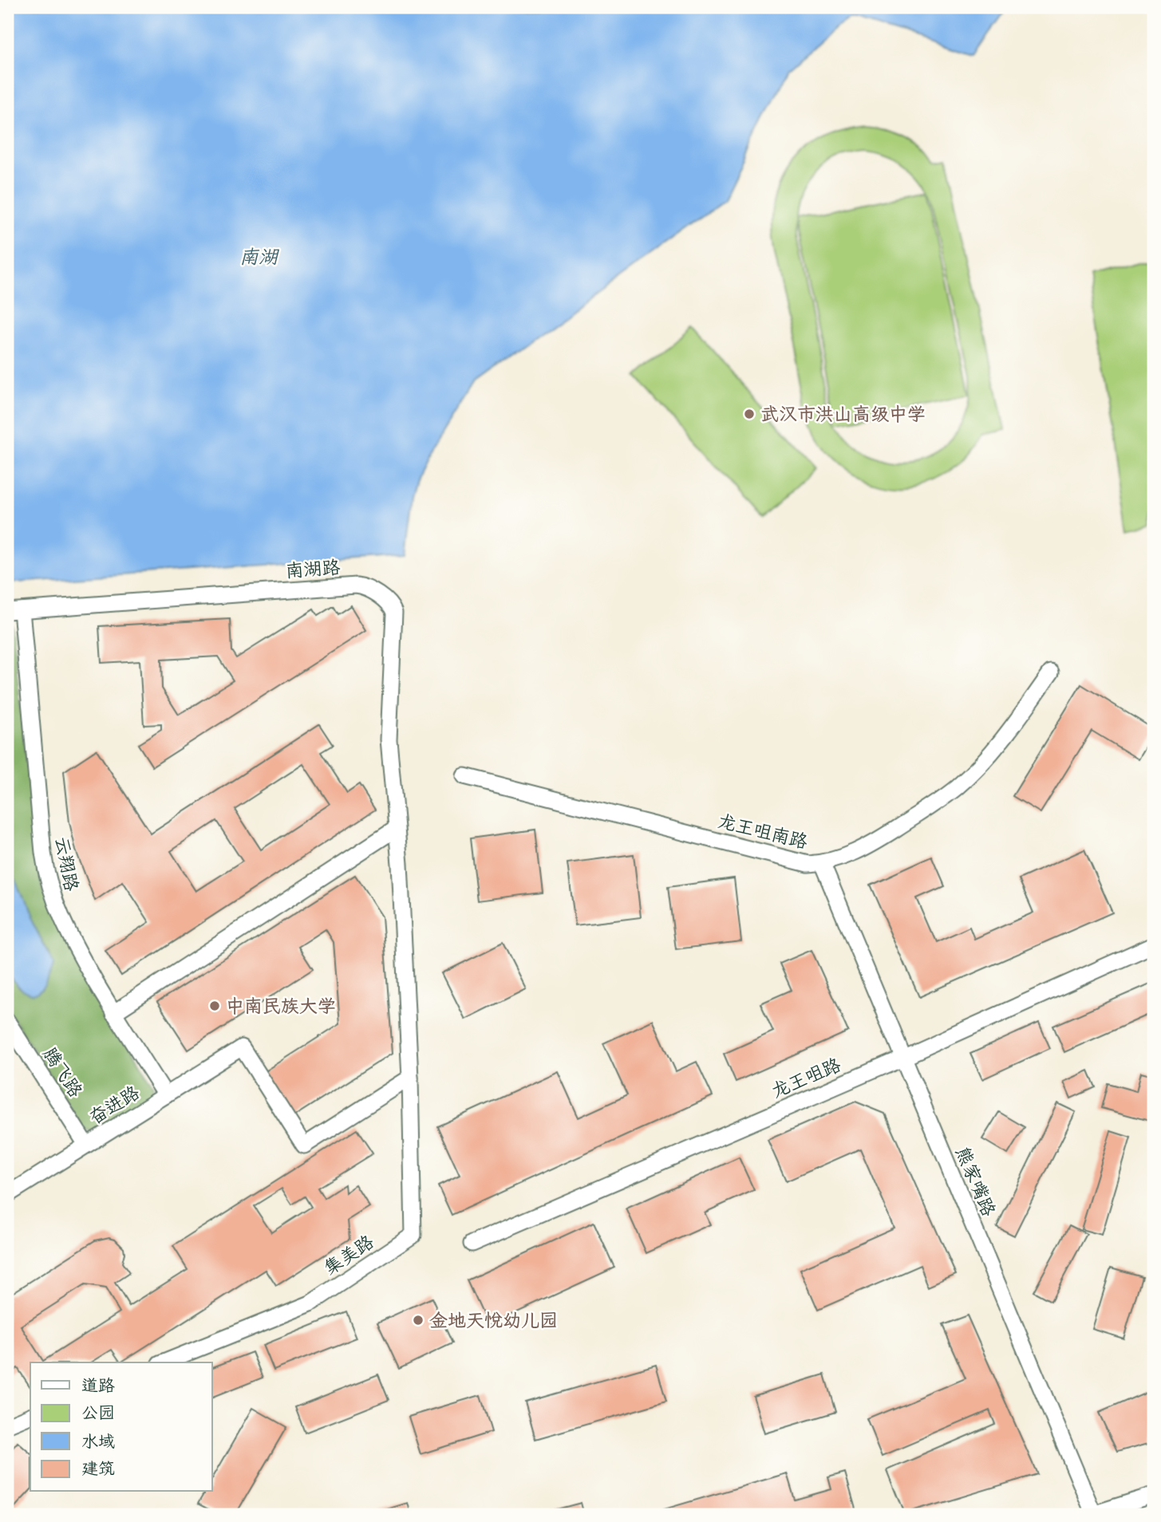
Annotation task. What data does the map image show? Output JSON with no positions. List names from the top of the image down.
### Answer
{
  "streets": {
    "street": [
      "南湖路",
      "龙王咀南路",
      "云翔路",
      "腾飞路",
      "龙王咀路",
      "奋进路",
      "熊家嘴路",
      "集美路"
    ]
  },
  "crossings": [
    ["南湖路", "云翔路"],
    ["南湖路", "奋进路"],
    ["南湖路", "集美路"],
    ["龙王咀南路", "熊家嘴路"],
    ["云翔路", "奋进路"],
    ["腾飞路", "奋进路"],
    ["龙王咀路", "熊家嘴路"],
    ["奋进路", "集美路"]
  ],
  "water": ["南湖"],
  "places": ["武汉市洪山高级中学", "中南民族大学", "金地天悦幼儿园"],
  "legend": [
    "道路",
    "公园",
    "水域",
    "建筑"
  ]
}
